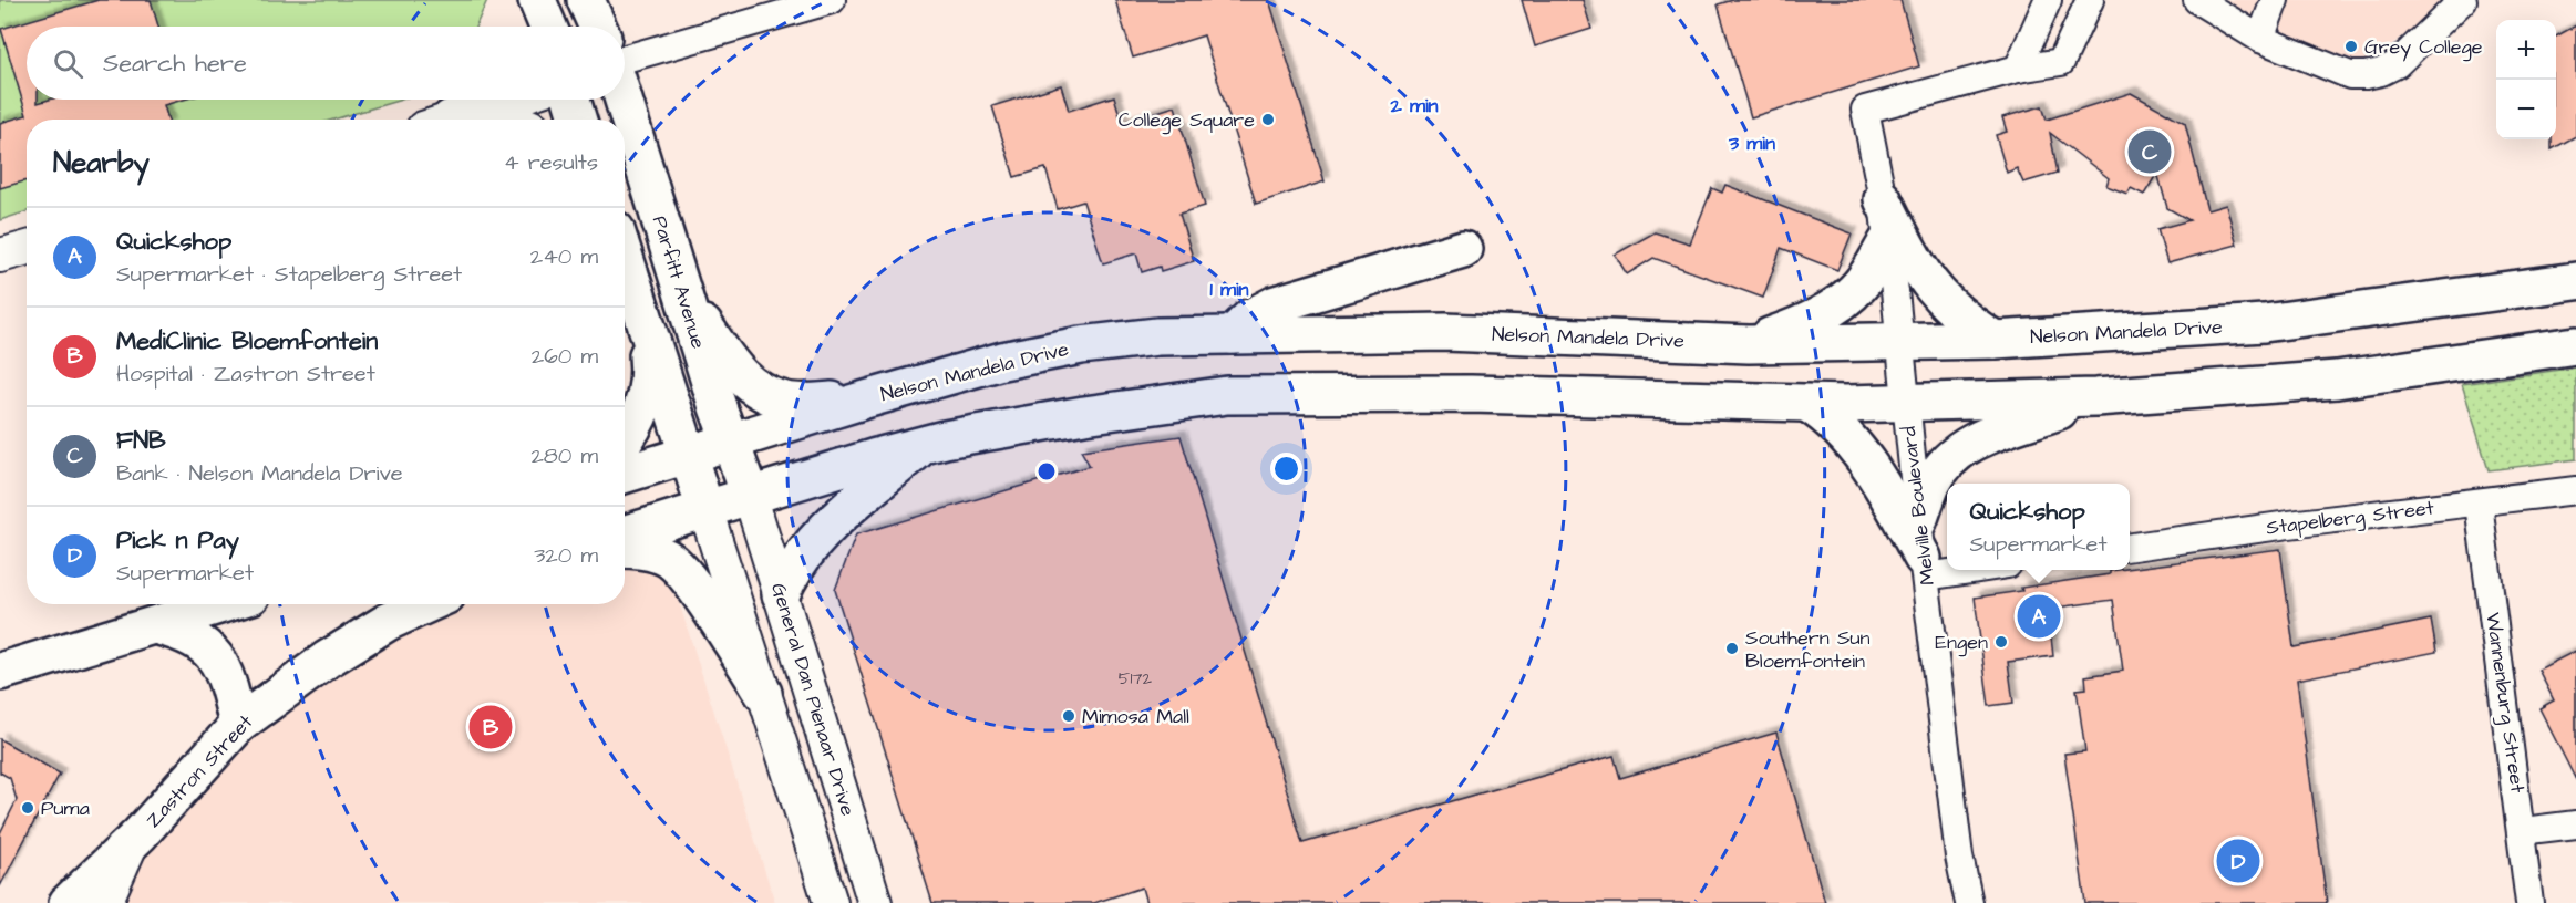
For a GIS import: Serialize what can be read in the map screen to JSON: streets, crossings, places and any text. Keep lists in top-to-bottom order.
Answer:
{
  "streets": {
    "highway": ["Parfitt Avenue", "Nelson Mandela Drive", "Zastron Street"],
    "street": [
      "Melville Boulevard",
      "Stapelberg Street",
      "General Dan Pienaar Drive",
      "Wannenburg Street"
    ]
  },
  "crossings": [
    ["Parfitt Avenue", "Nelson Mandela Drive"],
    ["Parfitt Avenue", "General Dan Pienaar Drive"],
    ["Nelson Mandela Drive", "Melville Boulevard"],
    ["Stapelberg Street", "Wannenburg Street"]
  ],
  "places": [
    "Grey College",
    "College Square",
    "Engen",
    "Southern Sun Bloemfontein",
    "Mimosa Mall",
    "Puma"
  ],
  "house_numbers": ["5172"],
  "page": {
    "map_buttons": ["+", "−"],
    "search": "Search here",
    "heading": ["Nearby", "4 results"],
    "pins": [
      "C",
      "A",
      "B",
      "D"
    ],
    "list": [
      {
        "mark": "A",
        "name": "Quickshop",
        "note": "Supermarket · Stapelberg Street",
        "value": "240 m"
      },
      {
        "mark": "B",
        "name": "MediClinic Bloemfontein",
        "note": "Hospital · Zastron Street",
        "value": "260 m"
      },
      {
        "mark": "C",
        "name": "FNB",
        "note": "Bank · Nelson Mandela Drive",
        "value": "280 m"
      },
      {
        "mark": "D",
        "name": "Pick n Pay",
        "note": "Supermarket",
        "value": "320 m"
      }
    ],
    "popup": ["Quickshop", "Supermarket"]
  },
  "rings": ["2 min", "3 min", "1 min"]
}
